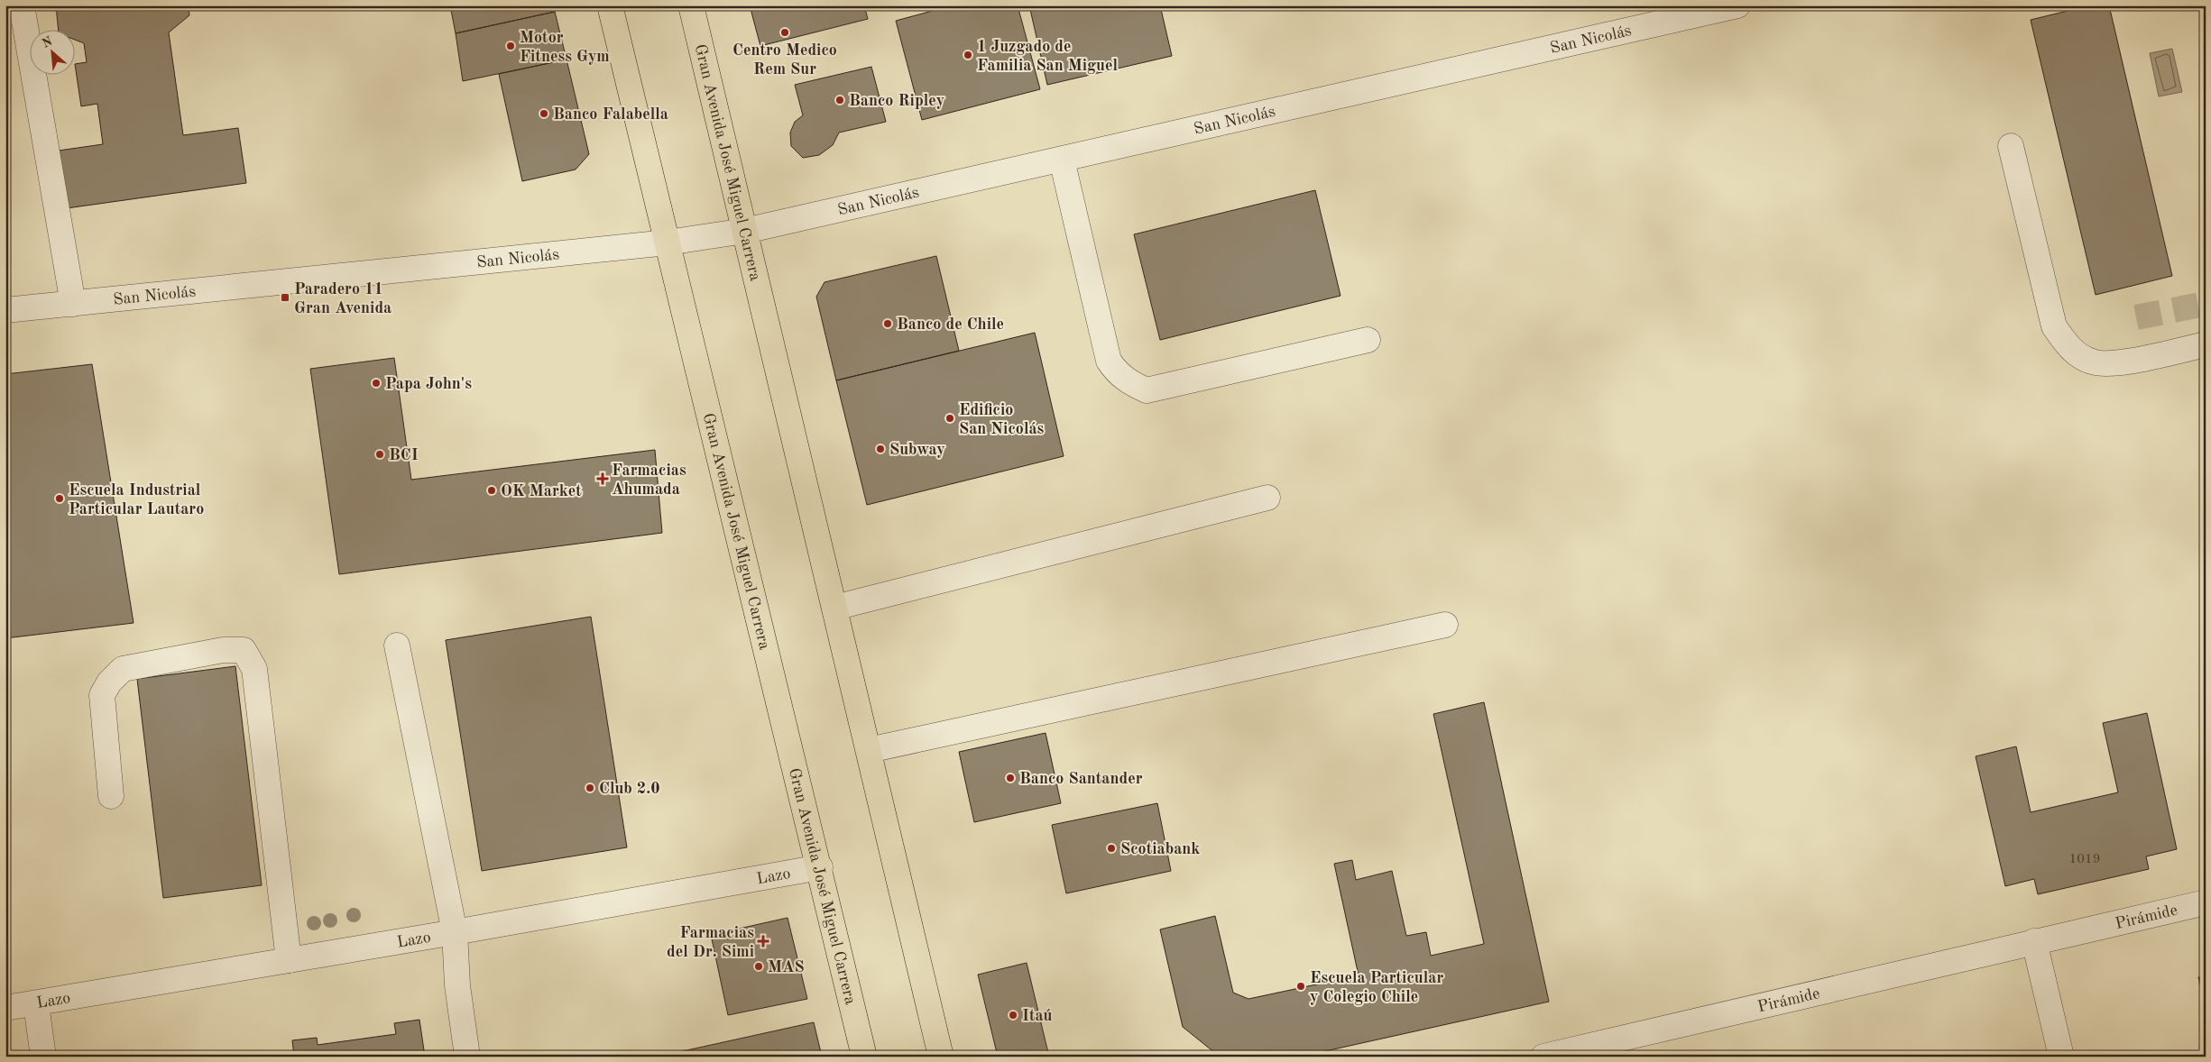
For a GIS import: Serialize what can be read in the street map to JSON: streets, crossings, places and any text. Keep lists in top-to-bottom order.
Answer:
{
  "streets": {
    "main road": ["Gran Avenida José Miguel Carrera"],
    "street": ["San Nicolás", "Lazo", "Pirámide"]
  },
  "crossings": [
    ["San Nicolás", "Gran Avenida José Miguel Carrera"],
    ["Gran Avenida José Miguel Carrera", "Lazo"]
  ],
  "places": {
    "other": [
      "Centro Medico Rem Sur",
      "Motor Fitness Gym",
      "1 Juzgado de Familia San Miguel",
      "Banco Ripley",
      "Banco Falabella",
      "Banco de Chile",
      "Papa John's",
      "Edificio San Nicolás",
      "Subway",
      "BCI",
      "OK Market",
      "Escuela Industrial Particular Lautaro",
      "Banco Santander",
      "Club 2.0",
      "Scotiabank",
      "MAS",
      "Escuela Particular y Colegio Chile",
      "Itaú"
    ],
    "transit": ["Paradero 11 Gran Avenida"],
    "health": ["Farmacias Ahumada", "Farmacias del Dr. Simi"]
  },
  "house_numbers": ["1019"],
  "north": "top left"
}
